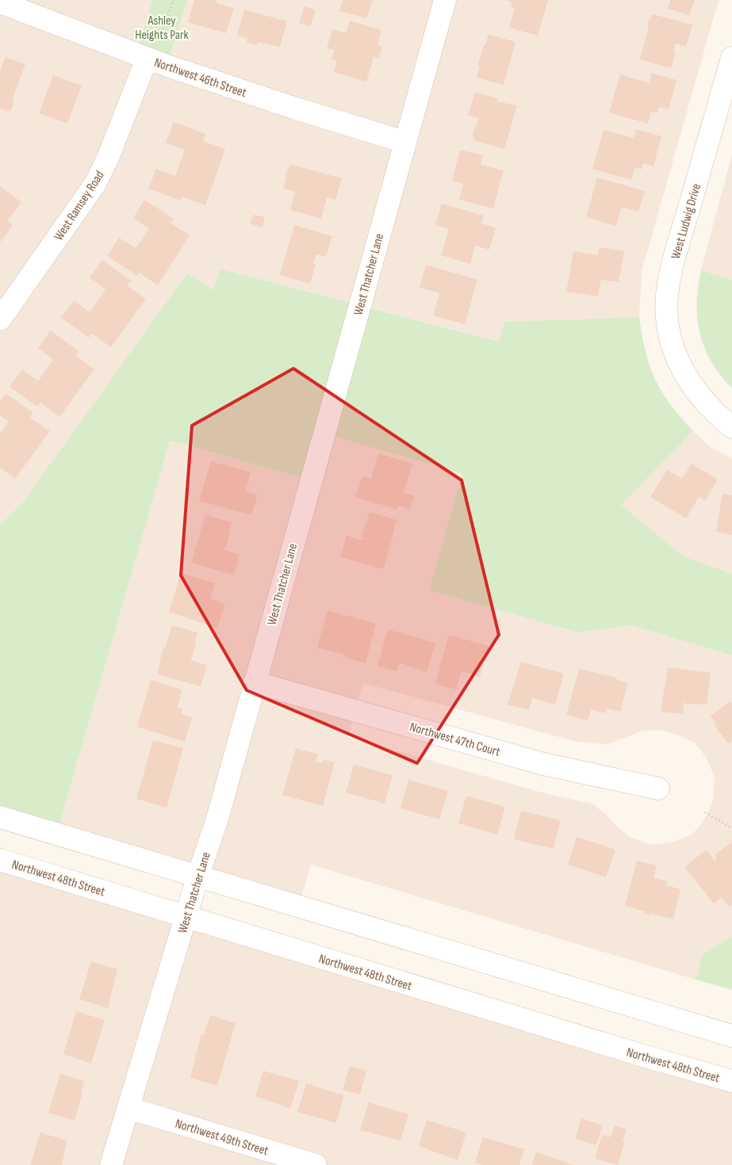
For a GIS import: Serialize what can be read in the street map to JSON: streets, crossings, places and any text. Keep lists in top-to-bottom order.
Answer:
{
  "streets": {
    "street": [
      "Northwest 46th Street",
      "West Ramsey Road",
      "West Ludwig Drive",
      "West Thatcher Lane",
      "Northwest 47th Court",
      "Northwest 48th Street",
      "Northwest 49th Street"
    ]
  },
  "crossings": [
    ["Northwest 46th Street", "West Ramsey Road"],
    ["Northwest 46th Street", "West Thatcher Lane"],
    ["West Thatcher Lane", "Northwest 47th Court"],
    ["West Thatcher Lane", "Northwest 48th Street"],
    ["West Thatcher Lane", "Northwest 49th Street"]
  ],
  "parks": ["Ashley Heights Park"]
}
